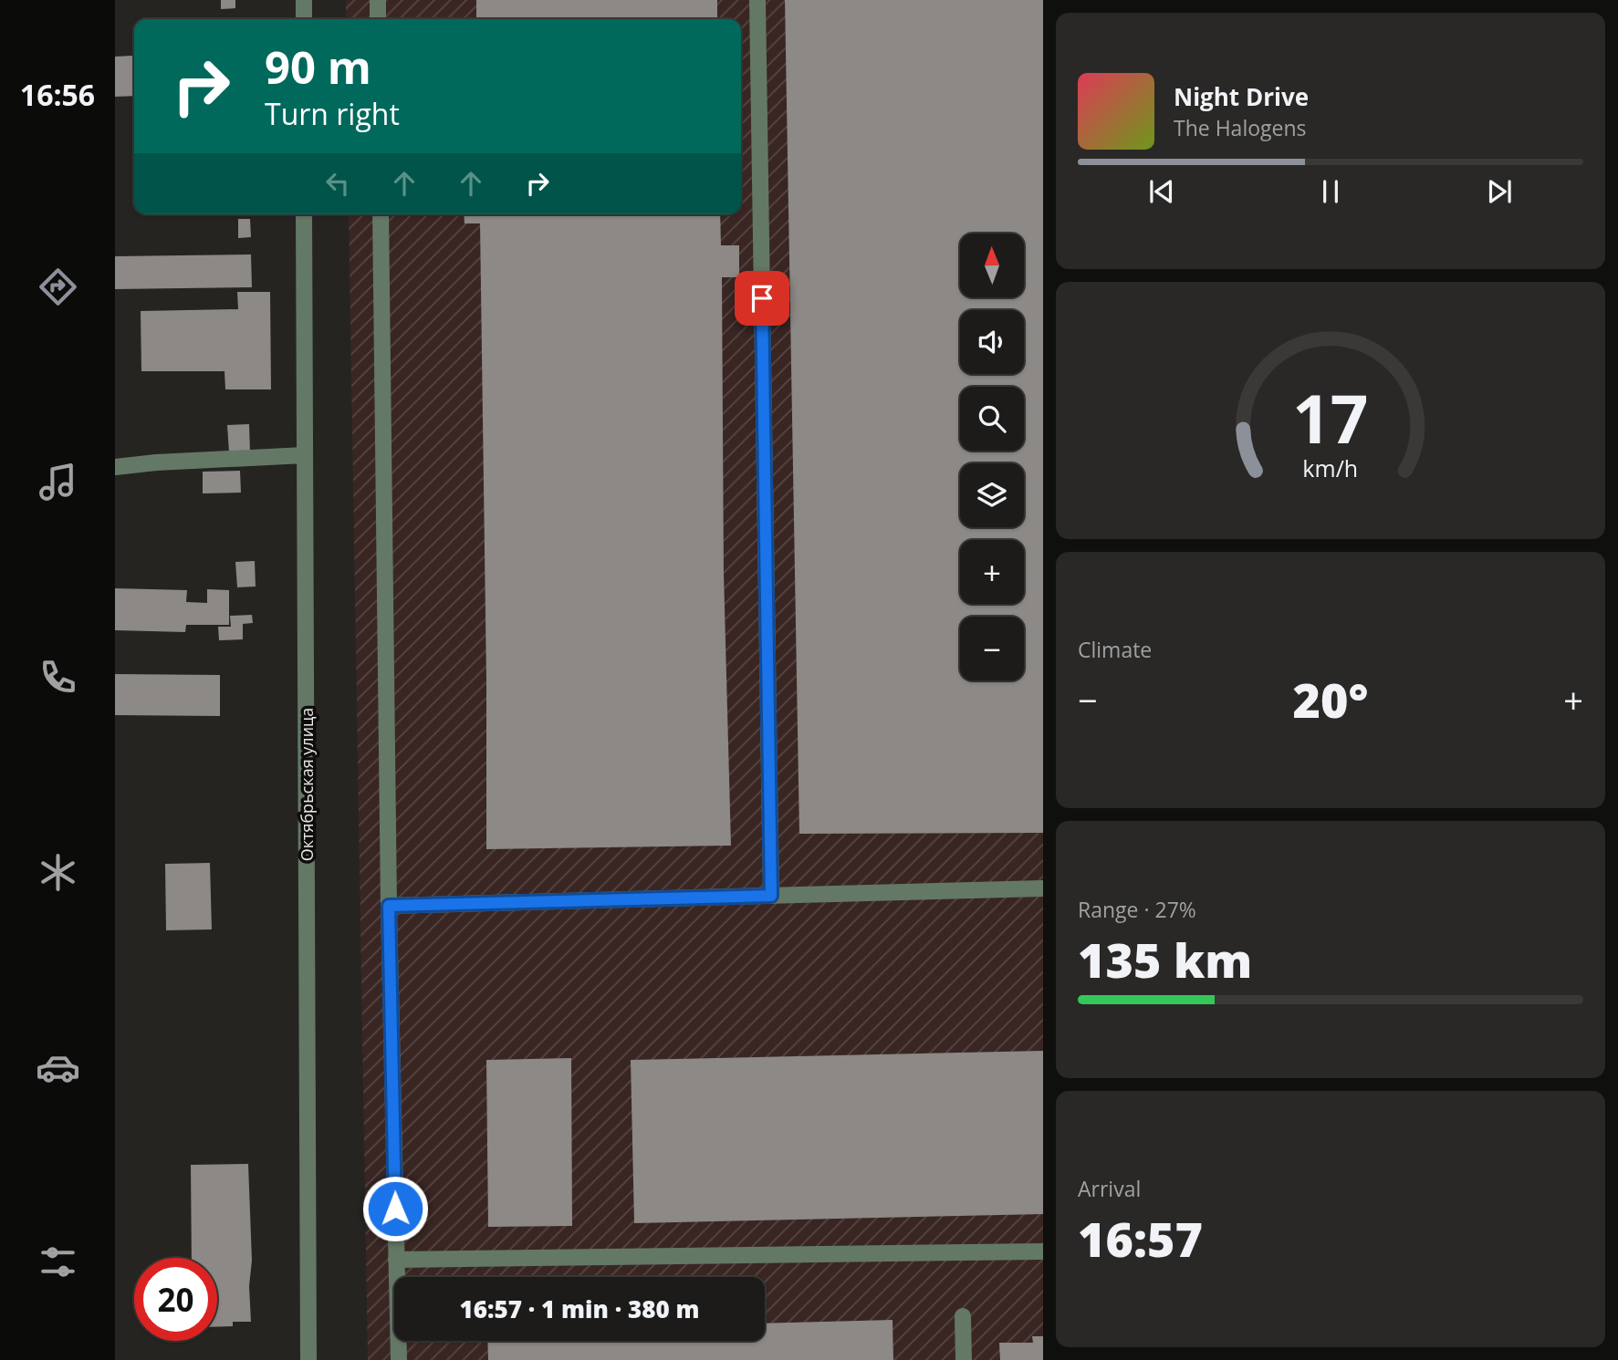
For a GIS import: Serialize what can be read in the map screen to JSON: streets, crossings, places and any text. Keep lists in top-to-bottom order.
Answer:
{
  "streets": {
    "street": ["Октябрьская улица"]
  },
  "north": "top",
  "page": {
    "tabs": "16:56",
    "turn": ["90 m", "Turn right"],
    "song": ["Night Drive", "The Halogens"],
    "map_buttons": ["+", "−"],
    "tile": [
      "Climate",
      ["Range · 27%", "135 km"],
      ["Arrival", "16:57"]
    ],
    "heat": ["−", "20°", "+"],
    "limit": "20",
    "trip": "16:57 · 1 min · 380 m",
    "gauge": ["17", "km/h"]
  }
}
